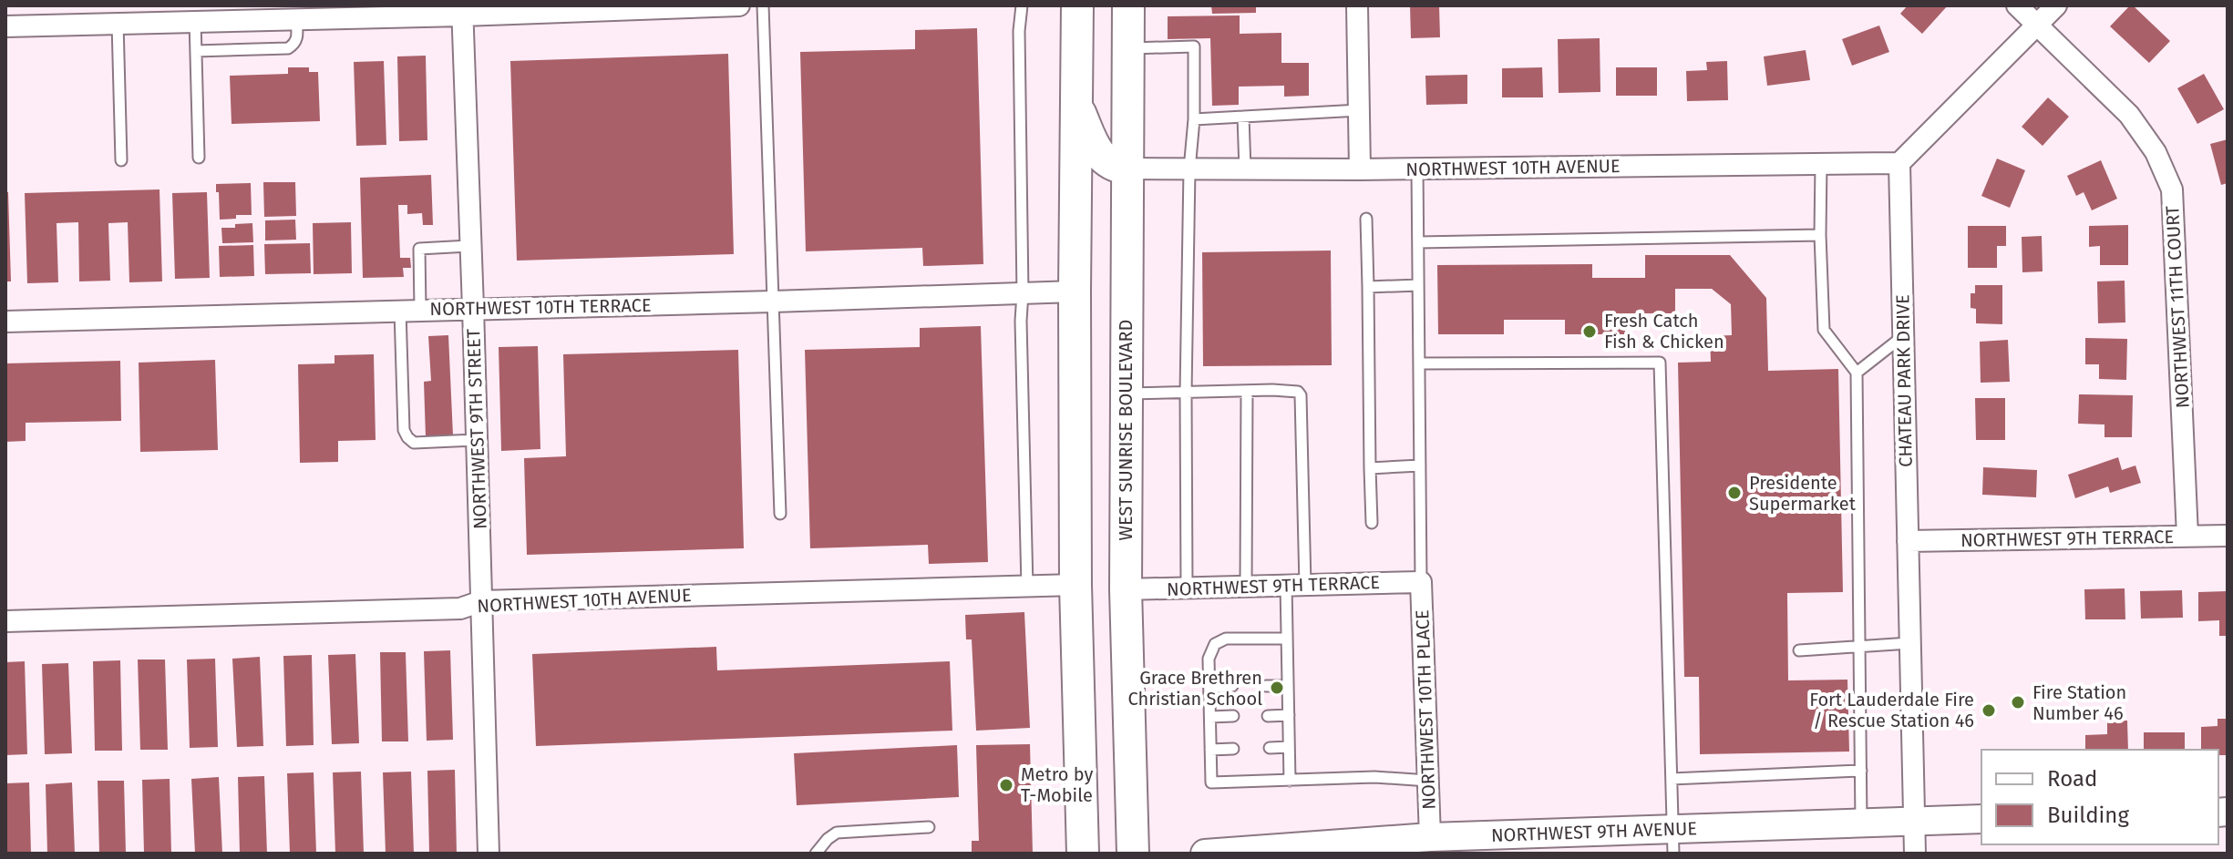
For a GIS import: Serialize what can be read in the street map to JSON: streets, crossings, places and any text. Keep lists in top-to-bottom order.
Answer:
{
  "streets": {
    "main road": ["WEST SUNRISE BOULEVARD", "NORTHWEST 9TH AVENUE"],
    "street": [
      "NORTHWEST 10TH AVENUE",
      "NORTHWEST 10TH TERRACE",
      "NORTHWEST 11TH COURT",
      "CHATEAU PARK DRIVE",
      "NORTHWEST 9TH STREET",
      "NORTHWEST 9TH TERRACE",
      "NORTHWEST 10TH PLACE"
    ]
  },
  "crossings": [
    ["NORTHWEST 10TH AVENUE", "CHATEAU PARK DRIVE"],
    ["NORTHWEST 10TH AVENUE", "NORTHWEST 9TH STREET"],
    ["NORTHWEST 10TH AVENUE", "WEST SUNRISE BOULEVARD"],
    ["NORTHWEST 10TH TERRACE", "NORTHWEST 9TH STREET"],
    ["NORTHWEST 11TH COURT", "NORTHWEST 9TH TERRACE"],
    ["CHATEAU PARK DRIVE", "NORTHWEST 9TH TERRACE"],
    ["CHATEAU PARK DRIVE", "NORTHWEST 9TH AVENUE"],
    ["WEST SUNRISE BOULEVARD", "NORTHWEST 9TH TERRACE"],
    ["NORTHWEST 9TH TERRACE", "NORTHWEST 10TH PLACE"],
    ["NORTHWEST 10TH PLACE", "NORTHWEST 9TH AVENUE"]
  ],
  "places": [
    "Fresh Catch Fish & Chicken",
    "Presidente Supermarket",
    "Grace Brethren Christian School",
    "Fire Station Number 46",
    "Fort Lauderdale Fire / Rescue Station 46",
    "Metro by T-Mobile"
  ],
  "legend": ["Road", "Building"]
}
